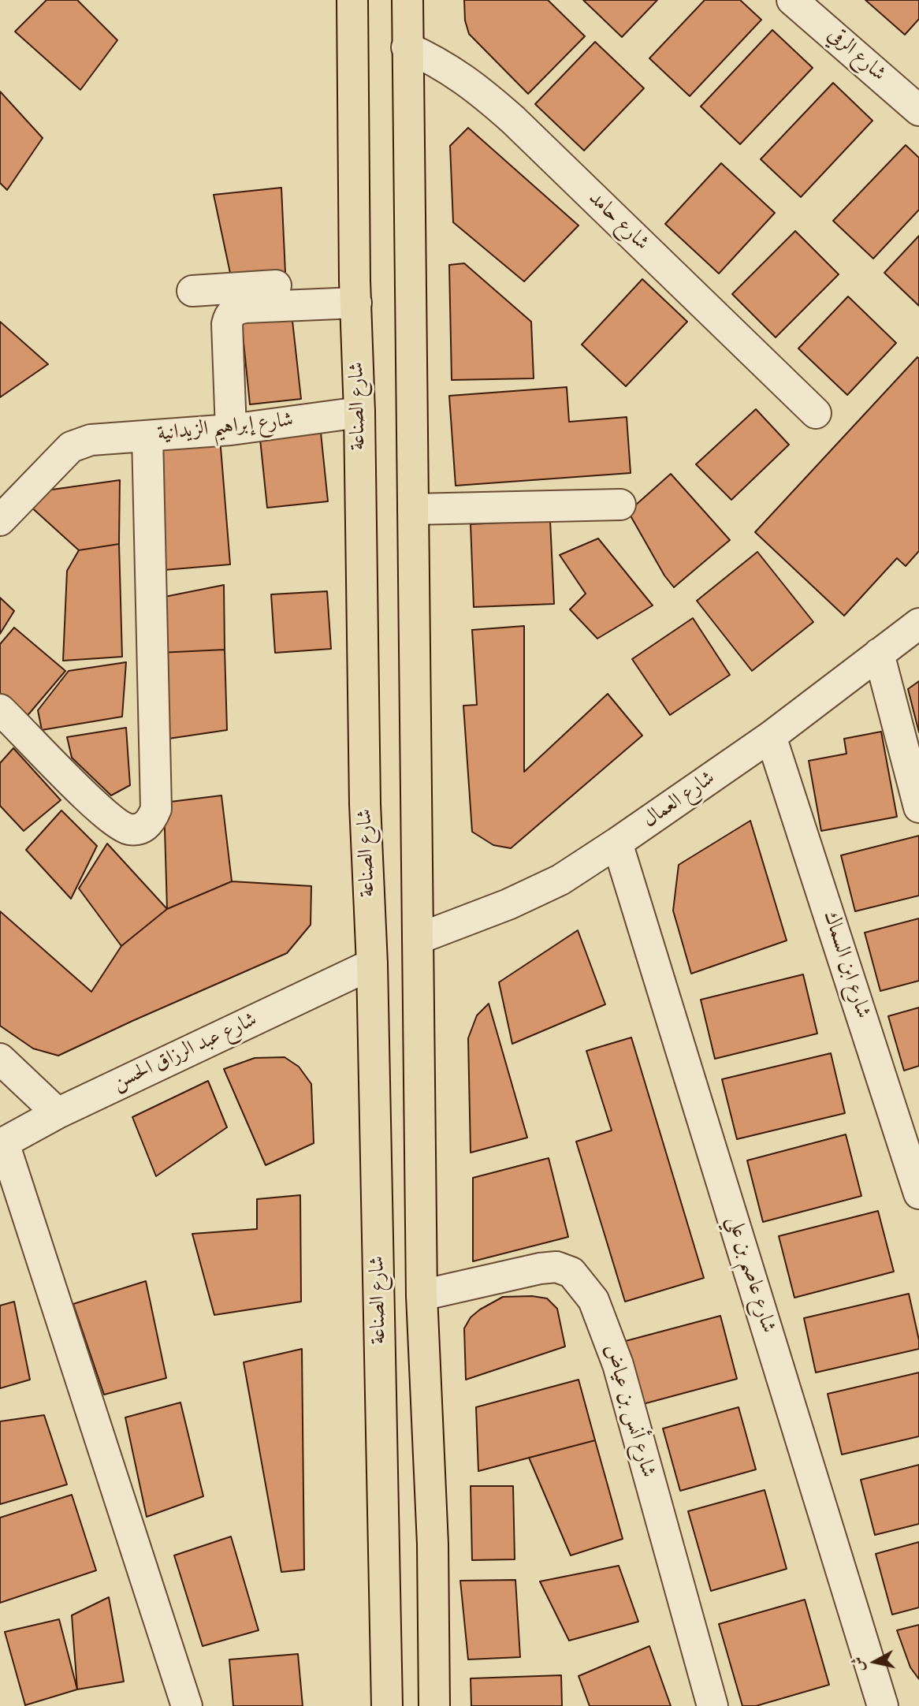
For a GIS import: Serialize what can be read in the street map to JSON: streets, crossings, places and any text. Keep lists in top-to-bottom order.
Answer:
{
  "streets": {
    "main road": ["شارع الصناعة"],
    "street": [
      "شارع الرقي",
      "شارع حامد",
      "شارع إبراهيم الزيدانية",
      "شارع العمال",
      "شارع ابن السماك",
      "شارع عبد الرزاق الحسن",
      "شارع عاصم بن علي",
      "شارع أنس بن عياض"
    ]
  },
  "crossings": [
    ["شارع حامد", "شارع الصناعة"],
    ["شارع الصناعة", "شارع إبراهيم الزيدانية"],
    ["شارع الصناعة", "شارع العمال"],
    ["شارع الصناعة", "شارع عبد الرزاق الحسن"],
    ["شارع الصناعة", "شارع أنس بن عياض"],
    ["شارع العمال", "شارع ابن السماك"],
    ["شارع العمال", "شارع عاصم بن علي"]
  ],
  "north": "left"
}
